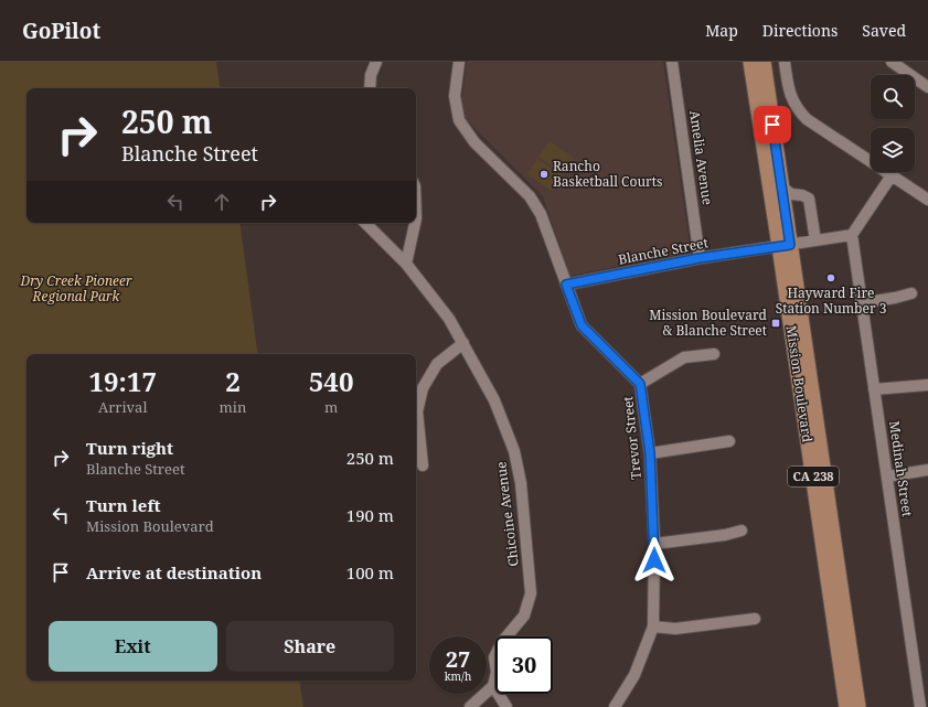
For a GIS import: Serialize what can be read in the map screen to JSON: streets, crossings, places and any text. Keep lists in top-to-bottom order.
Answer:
{
  "streets": {
    "main road": ["Mission Boulevard", "CA 238"],
    "street": [
      "Amelia Avenue",
      "Blanche Street",
      "Trevor Street",
      "Medinah Street",
      "Chicoine Avenue"
    ]
  },
  "crossings": [
    ["Amelia Avenue", "Blanche Street"],
    ["Blanche Street", "Mission Boulevard"],
    ["Blanche Street", "Trevor Street"],
    ["Blanche Street", "Medinah Street"]
  ],
  "parks": ["Dry Creek Pioneer Regional Park"],
  "places": {
    "other": ["Rancho Basketball Courts", "Hayward Fire Station Number 3"],
    "transit": ["Mission Boulevard & Blanche Street"]
  },
  "page": {
    "header": "GoPilot",
    "nav": ["Map", "Directions", "Saved"],
    "turn": ["250 m", "Blanche Street"],
    "eta": [
      "19:17",
      "Arrival",
      "2",
      "min",
      "540",
      "m"
    ],
    "list": [
      {
        "name": "Turn right",
        "note": "Blanche Street",
        "value": "250 m"
      },
      {
        "name": "Turn left",
        "note": "Mission Boulevard",
        "value": "190 m"
      },
      {
        "name": "Arrive at destination",
        "value": "100 m"
      }
    ],
    "buttons": ["Exit", "Share"],
    "speed": "27 km/h",
    "limit": "30"
  }
}
